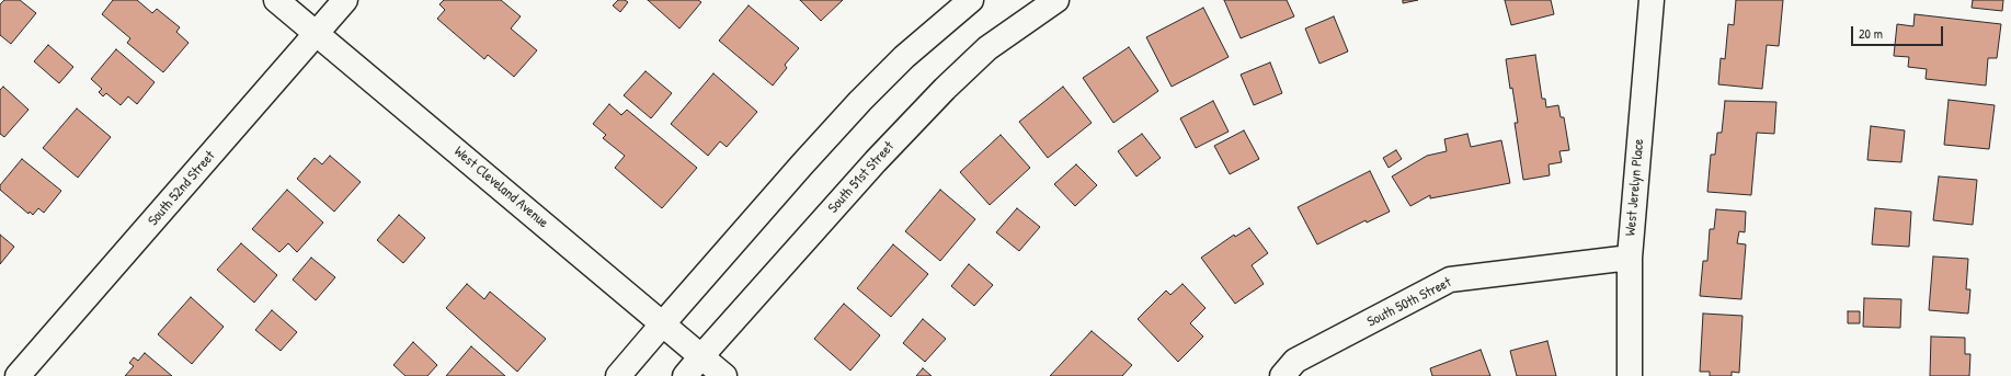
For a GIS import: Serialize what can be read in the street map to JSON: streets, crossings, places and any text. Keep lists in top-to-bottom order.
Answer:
{
  "streets": {
    "street": [
      "South 51st Street",
      "West Cleveland Avenue",
      "West Jerelyn Place",
      "South 52nd Street",
      "South 50th Street"
    ]
  },
  "crossings": [
    ["South 51st Street", "West Cleveland Avenue"],
    ["West Cleveland Avenue", "South 52nd Street"],
    ["West Jerelyn Place", "South 50th Street"]
  ],
  "scale_bar": "20 m"
}
